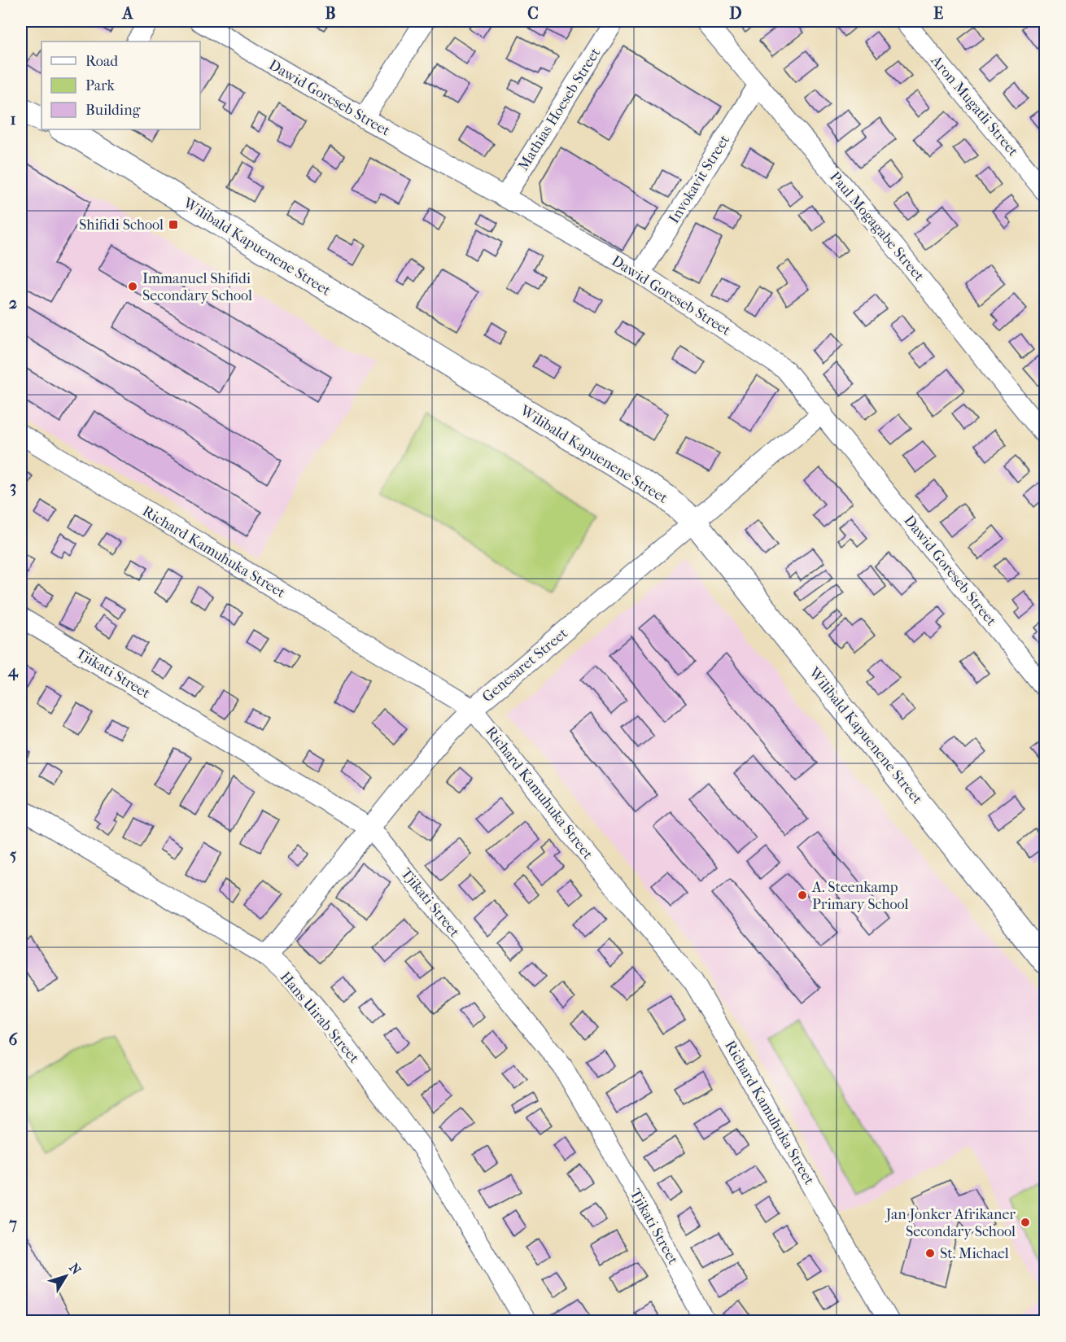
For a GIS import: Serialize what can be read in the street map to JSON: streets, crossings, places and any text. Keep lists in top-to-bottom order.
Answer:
{
  "streets": {
    "street": [
      "Dawid Goreseb Street",
      "Aron Mugatli Street",
      "Mathias Hoeseb Street",
      "Invokavit Street",
      "Paul Mogagabe Street",
      "Wilibald Kapuenene Street",
      "Richard Kamuhuka Street",
      "Genesaret Street",
      "Tjikati Street",
      "Hans Uirab Street"
    ]
  },
  "crossings": [
    ["Dawid Goreseb Street", "Mathias Hoeseb Street"],
    ["Dawid Goreseb Street", "Invokavit Street"],
    ["Dawid Goreseb Street", "Genesaret Street"],
    ["Invokavit Street", "Paul Mogagabe Street"],
    ["Wilibald Kapuenene Street", "Genesaret Street"],
    ["Richard Kamuhuka Street", "Genesaret Street"],
    ["Genesaret Street", "Tjikati Street"],
    ["Genesaret Street", "Hans Uirab Street"]
  ],
  "places": {
    "transit": ["Shifidi School"],
    "other": [
      "Immanuel Shifidi Secondary School",
      "A. Steenkamp Primary School",
      "Jan Jonker Afrikaner Secondary School",
      "St. Michael"
    ]
  },
  "legend": ["Road", "Park", "Building"],
  "north": "top right",
  "grid": {
    "columns": [
      "A",
      "B",
      "C",
      "D",
      "E"
    ],
    "rows": [
      "1",
      "2",
      "3",
      "4",
      "5",
      "6",
      "7"
    ]
  }
}
